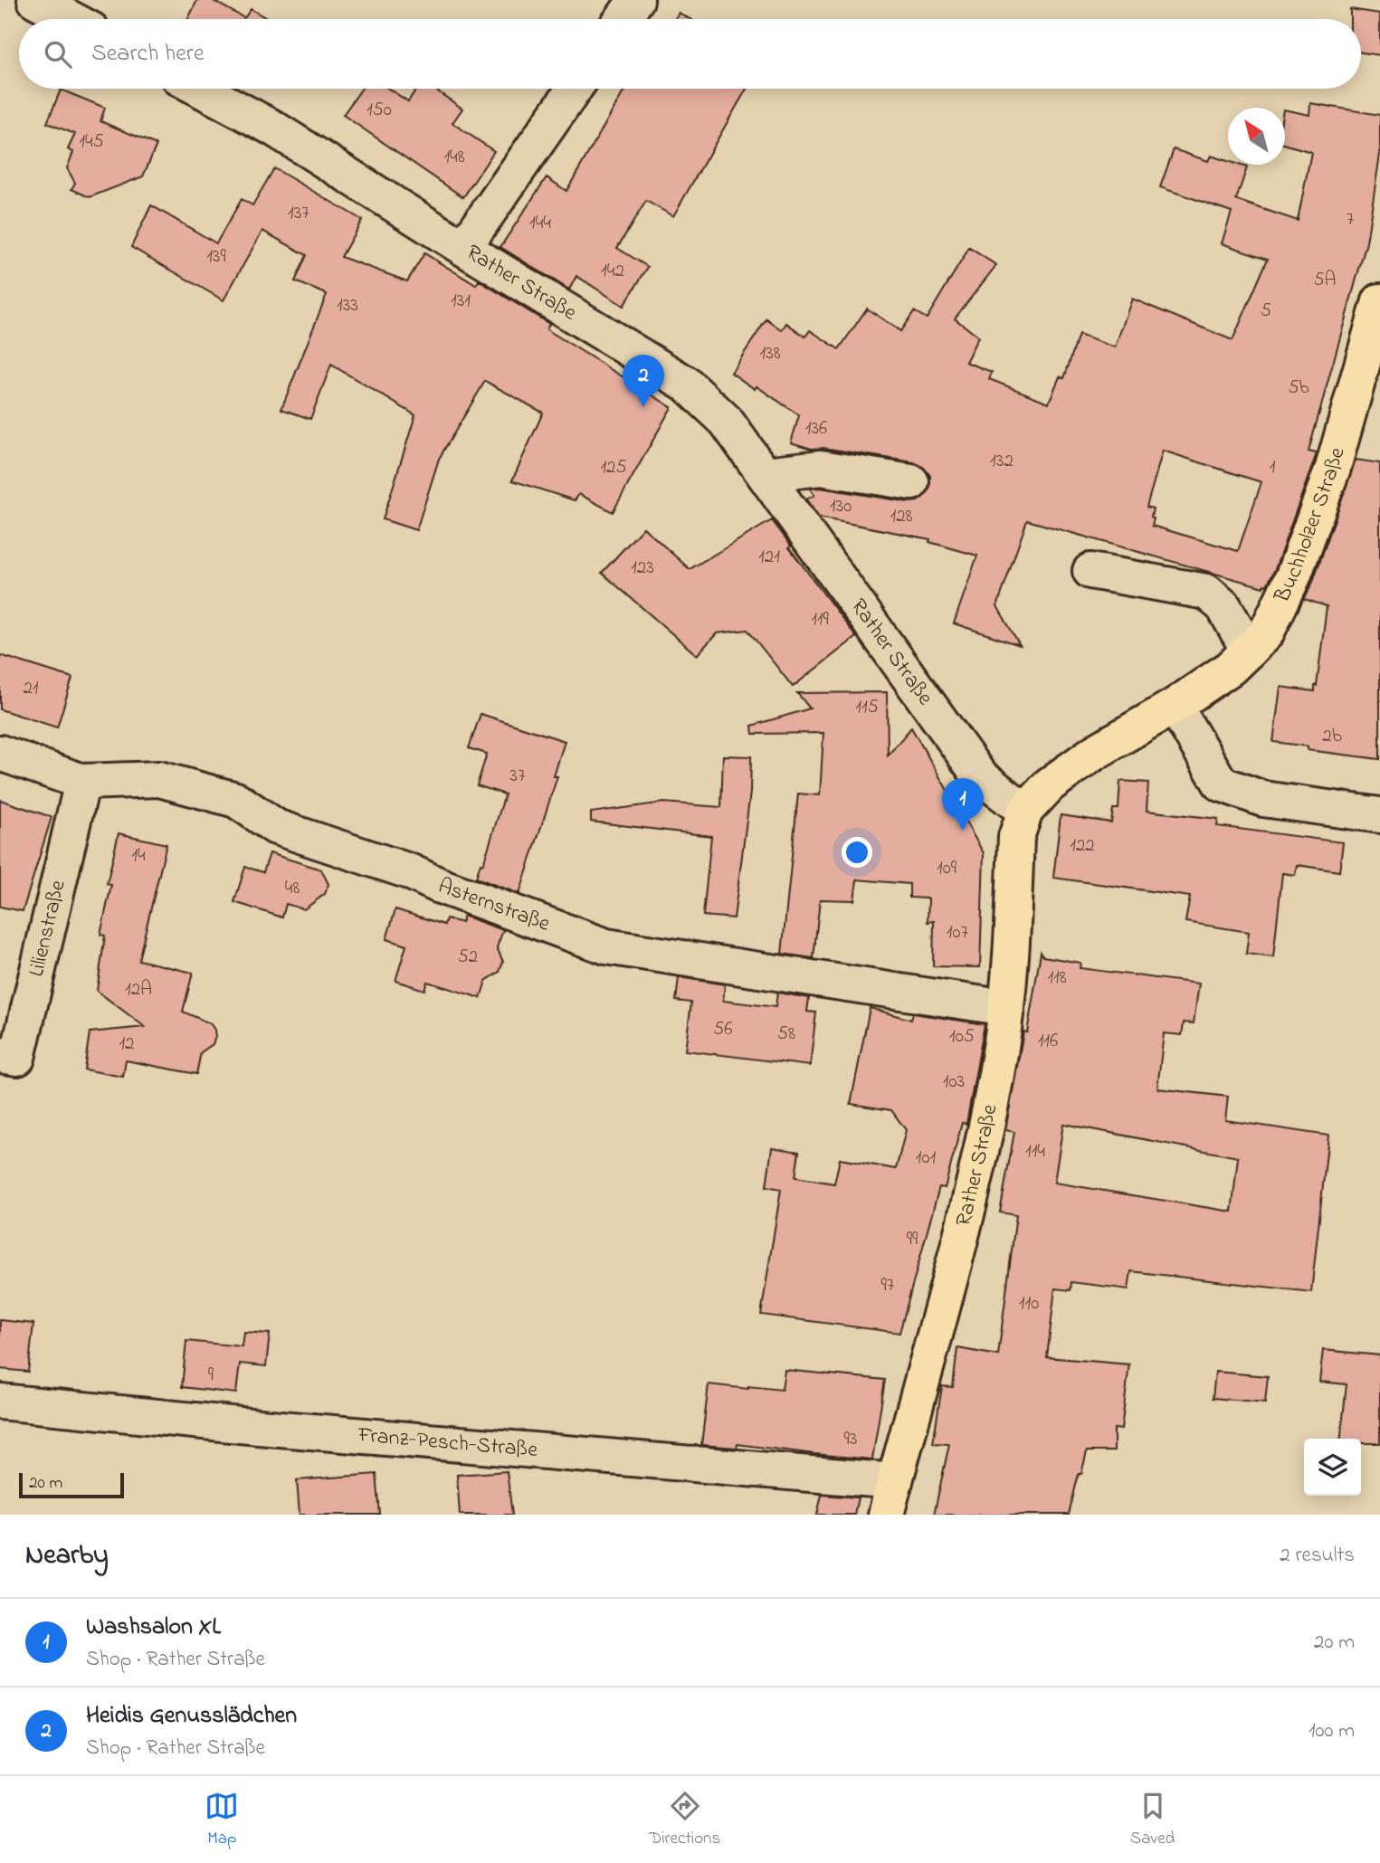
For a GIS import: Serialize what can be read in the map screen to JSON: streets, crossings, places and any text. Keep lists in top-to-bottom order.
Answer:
{
  "streets": {
    "main road": ["Rather Straße", "Buchholzer Straße"],
    "street": ["Asternstraße", "Lilienstraße", "Franz-Pesch-Straße"]
  },
  "crossings": [
    ["Rather Straße", "Buchholzer Straße"],
    ["Rather Straße", "Asternstraße"],
    ["Rather Straße", "Franz-Pesch-Straße"],
    ["Asternstraße", "Lilienstraße"]
  ],
  "house_numbers": [
    "150",
    "145",
    "148",
    "137",
    "7",
    "144",
    "139",
    "142",
    "5A",
    "131",
    "133",
    "5",
    "138",
    "5b",
    "136",
    "132",
    "125",
    "1",
    "130",
    "128",
    "121",
    "123",
    "119",
    "21",
    "115",
    "2b",
    "37",
    "122",
    "14",
    "109",
    "48",
    "107",
    "52",
    "118",
    "12A",
    "56",
    "58",
    "105",
    "116",
    "12",
    "103",
    "114",
    "101",
    "99",
    "97",
    "110",
    "9",
    "93"
  ],
  "scale_bar": "20 m",
  "north": "top left",
  "page": {
    "search": "Search here",
    "pins": ["2", "1"],
    "scale": "20 m",
    "heading": ["Nearby", "2 results"],
    "list": [
      {
        "mark": "1",
        "name": "Washsalon XL",
        "note": "Shop · Rather Straße",
        "value": "20 m"
      },
      {
        "mark": "2",
        "name": "Heidis Genusslädchen",
        "note": "Shop · Rather Straße",
        "value": "100 m"
      }
    ],
    "nav": ["Map", "Directions", "Saved"]
  }
}
